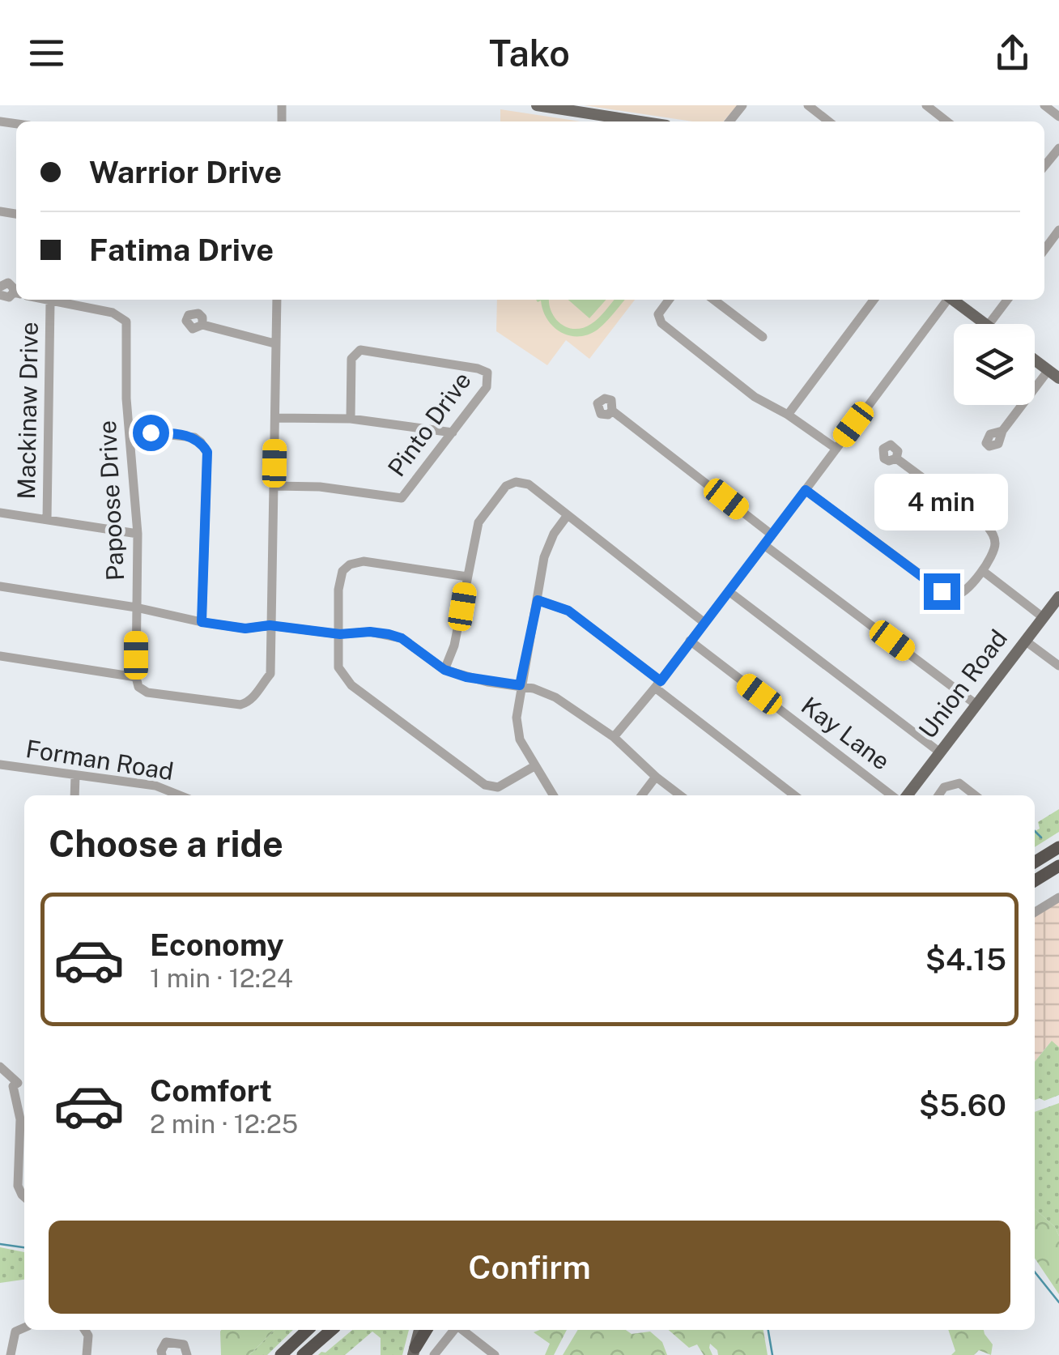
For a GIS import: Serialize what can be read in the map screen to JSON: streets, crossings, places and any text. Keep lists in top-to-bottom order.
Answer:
{
  "streets": {
    "main road": ["Union Road"],
    "street": [
      "Mackinaw Drive",
      "Pinto Drive",
      "Papoose Drive",
      "Kay Lane",
      "Forman Road"
    ]
  },
  "crossings": [
    ["Mackinaw Drive", "Papoose Drive"]
  ],
  "page": {
    "header": "Tako",
    "banner": ["Warrior Drive", "Fatima Drive"],
    "bubble": "4 min",
    "heading": "Choose a ride",
    "list": [
      {
        "name": "Economy",
        "note": "1 min · 12:24",
        "value": "$4.15"
      },
      {
        "name": "Comfort",
        "note": "2 min · 12:25",
        "value": "$5.60"
      }
    ],
    "buttons": "Confirm"
  }
}
